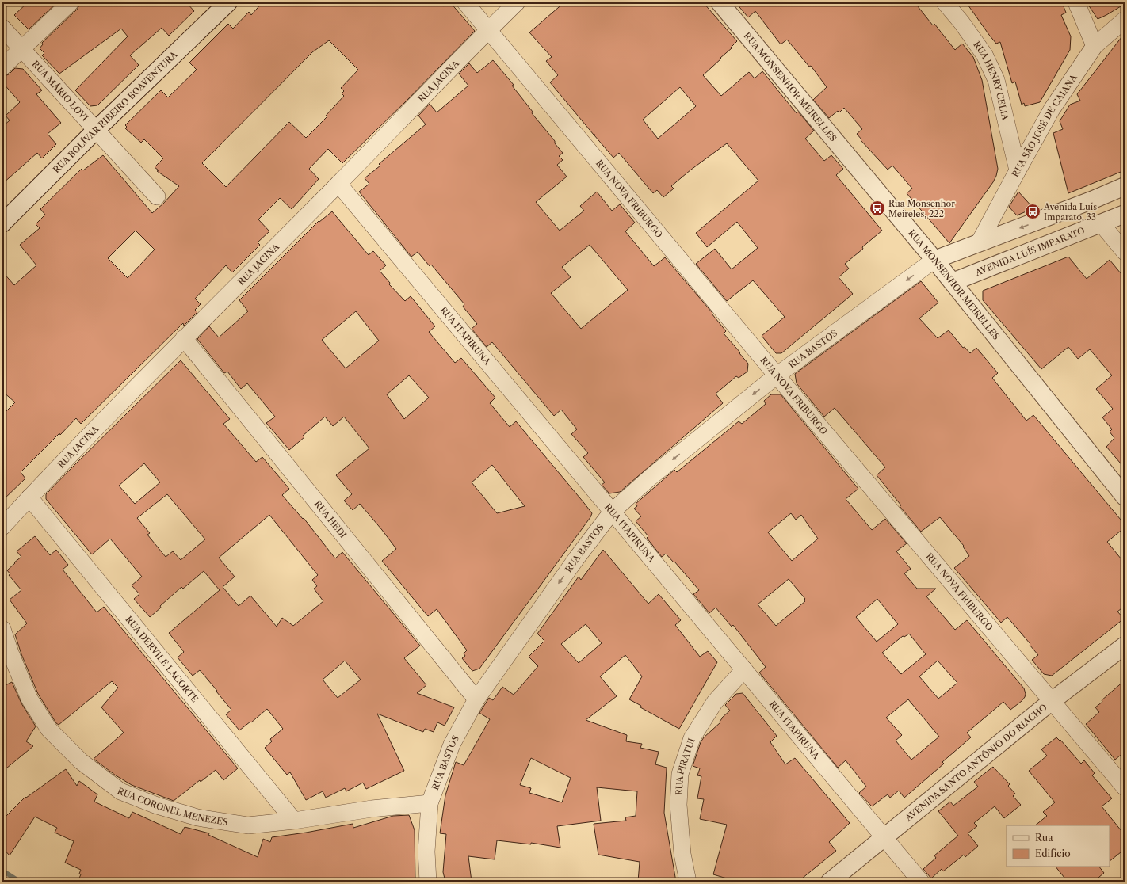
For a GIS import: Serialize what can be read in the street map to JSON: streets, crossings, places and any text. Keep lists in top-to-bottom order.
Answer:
{
  "streets": {
    "street": [
      "RUA JACINA",
      "RUA HENRY CELIA",
      "RUA MONSENHOR MEIRELLES",
      "RUA MÁRIO LOVI",
      "RUA BOLÍVAR RIBEIRO BOAVENTURA",
      "RUA SÃO JOSÉ DE CAIANA",
      "RUA NOVA FRIBURGO",
      "AVENIDA LUÍS IMPARATO",
      "RUA ITAPIRUNA",
      "RUA BASTOS",
      "RUA HEDI",
      "RUA DERVILE LACORTE",
      "AVENIDA SANTO ANTÔNIO DO RIACHO",
      "RUA PIRATUI",
      "RUA CORONEL MENEZES"
    ]
  },
  "crossings": [
    ["RUA JACINA", "RUA NOVA FRIBURGO"],
    ["RUA JACINA", "RUA ITAPIRUNA"],
    ["RUA JACINA", "RUA HEDI"],
    ["RUA JACINA", "RUA DERVILE LACORTE"],
    ["RUA HENRY CELIA", "RUA SÃO JOSÉ DE CAIANA"],
    ["RUA MONSENHOR MEIRELLES", "AVENIDA LUÍS IMPARATO"],
    ["RUA MONSENHOR MEIRELLES", "RUA BASTOS"],
    ["RUA MÁRIO LOVI", "RUA BOLÍVAR RIBEIRO BOAVENTURA"],
    ["RUA NOVA FRIBURGO", "RUA BASTOS"],
    ["RUA NOVA FRIBURGO", "AVENIDA SANTO ANTÔNIO DO RIACHO"],
    ["RUA ITAPIRUNA", "RUA BASTOS"],
    ["RUA ITAPIRUNA", "AVENIDA SANTO ANTÔNIO DO RIACHO"],
    ["RUA ITAPIRUNA", "RUA PIRATUI"],
    ["RUA BASTOS", "RUA HEDI"],
    ["RUA BASTOS", "RUA CORONEL MENEZES"],
    ["RUA DERVILE LACORTE", "RUA CORONEL MENEZES"]
  ],
  "one_way": ["RUA BASTOS"],
  "places": {
    "bus stop": ["Rua Monsenhor Meireles, 222", "Avenida Luís Imparato, 33"]
  },
  "legend": ["Rua", "Edifício"]
}
